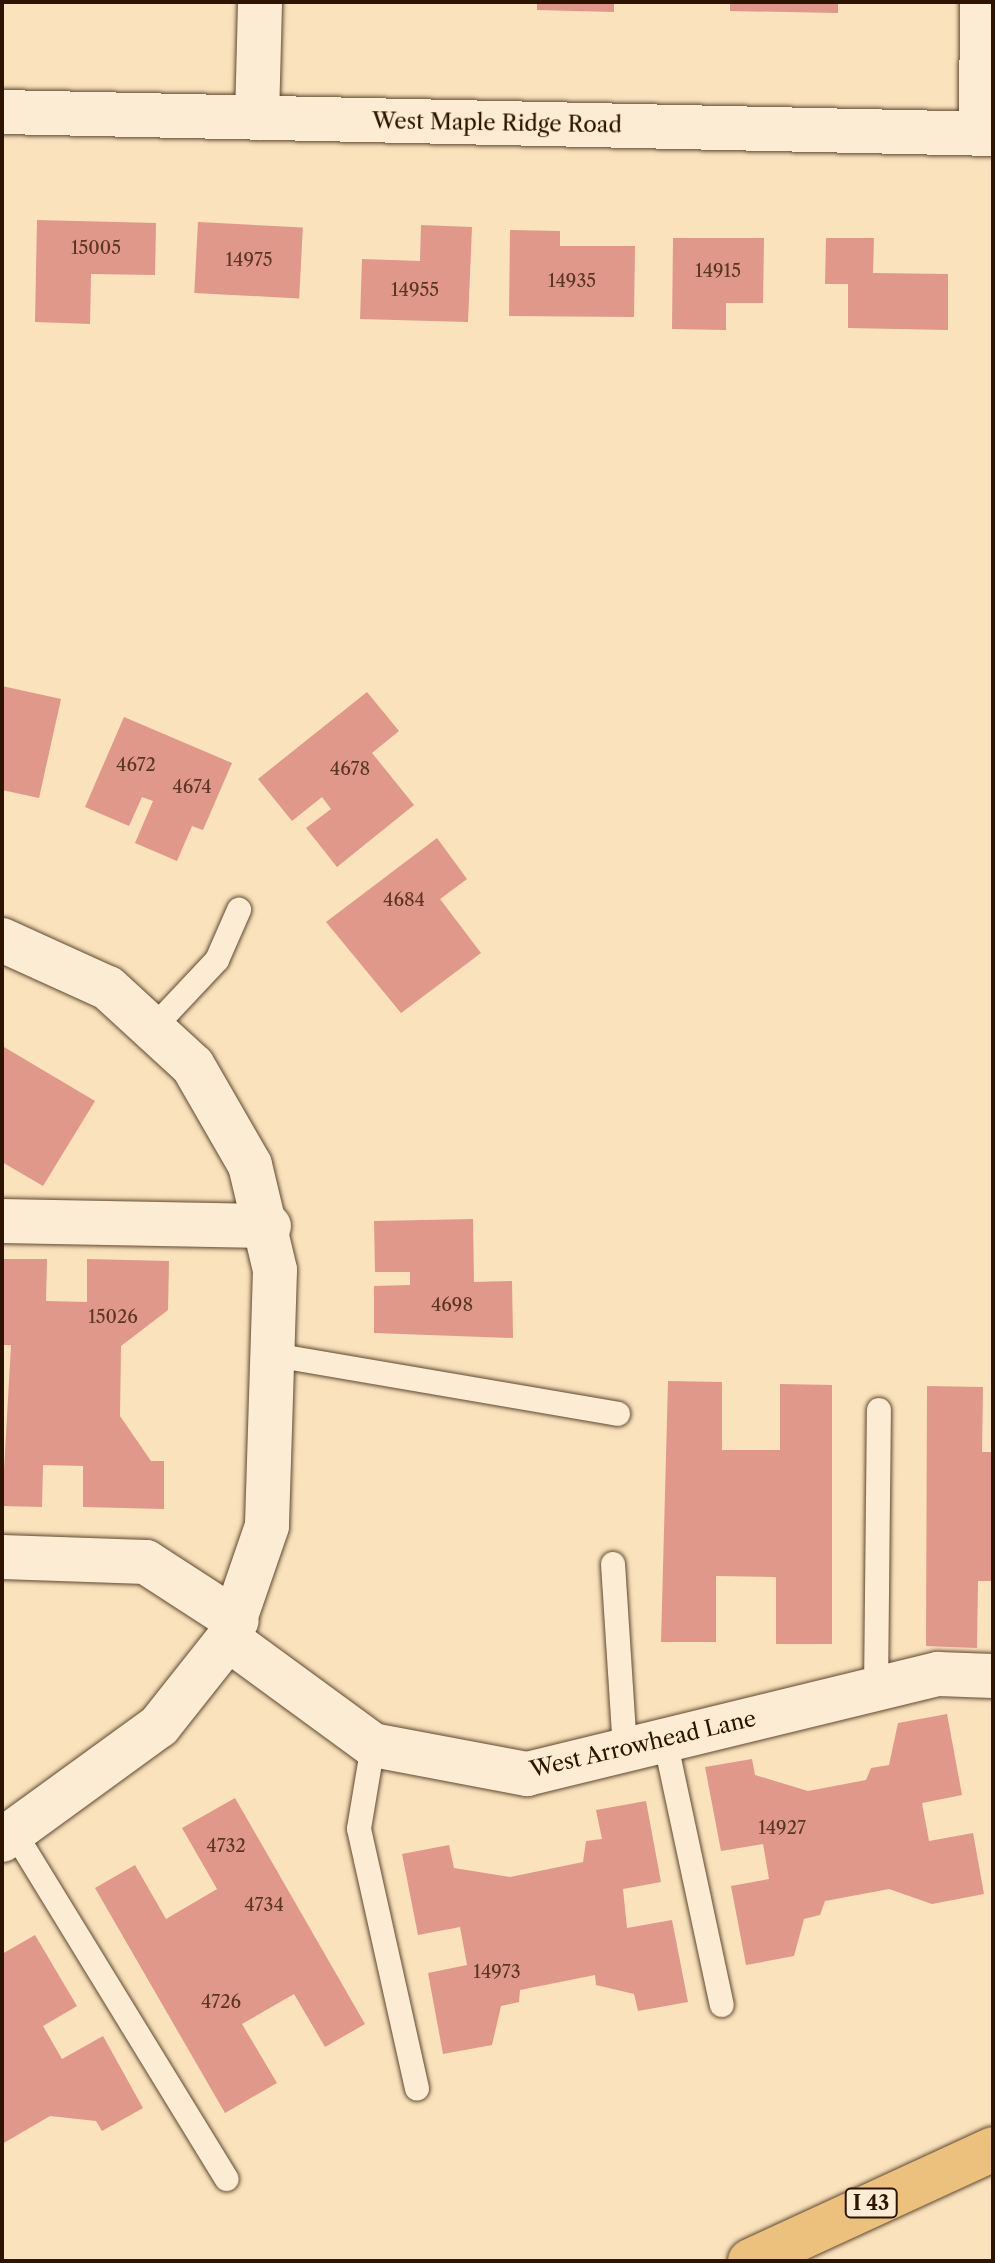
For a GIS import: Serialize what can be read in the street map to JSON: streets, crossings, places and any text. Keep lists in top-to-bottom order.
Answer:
{
  "streets": {
    "highway": ["I 43"],
    "street": ["West Maple Ridge Road", "West Arrowhead Lane"]
  },
  "house_numbers": [
    "15005",
    "14975",
    "14915",
    "14935",
    "14955",
    "4672",
    "4678",
    "4674",
    "4684",
    "4698",
    "15026",
    "14927",
    "4732",
    "4734",
    "14973",
    "4726"
  ]
}
